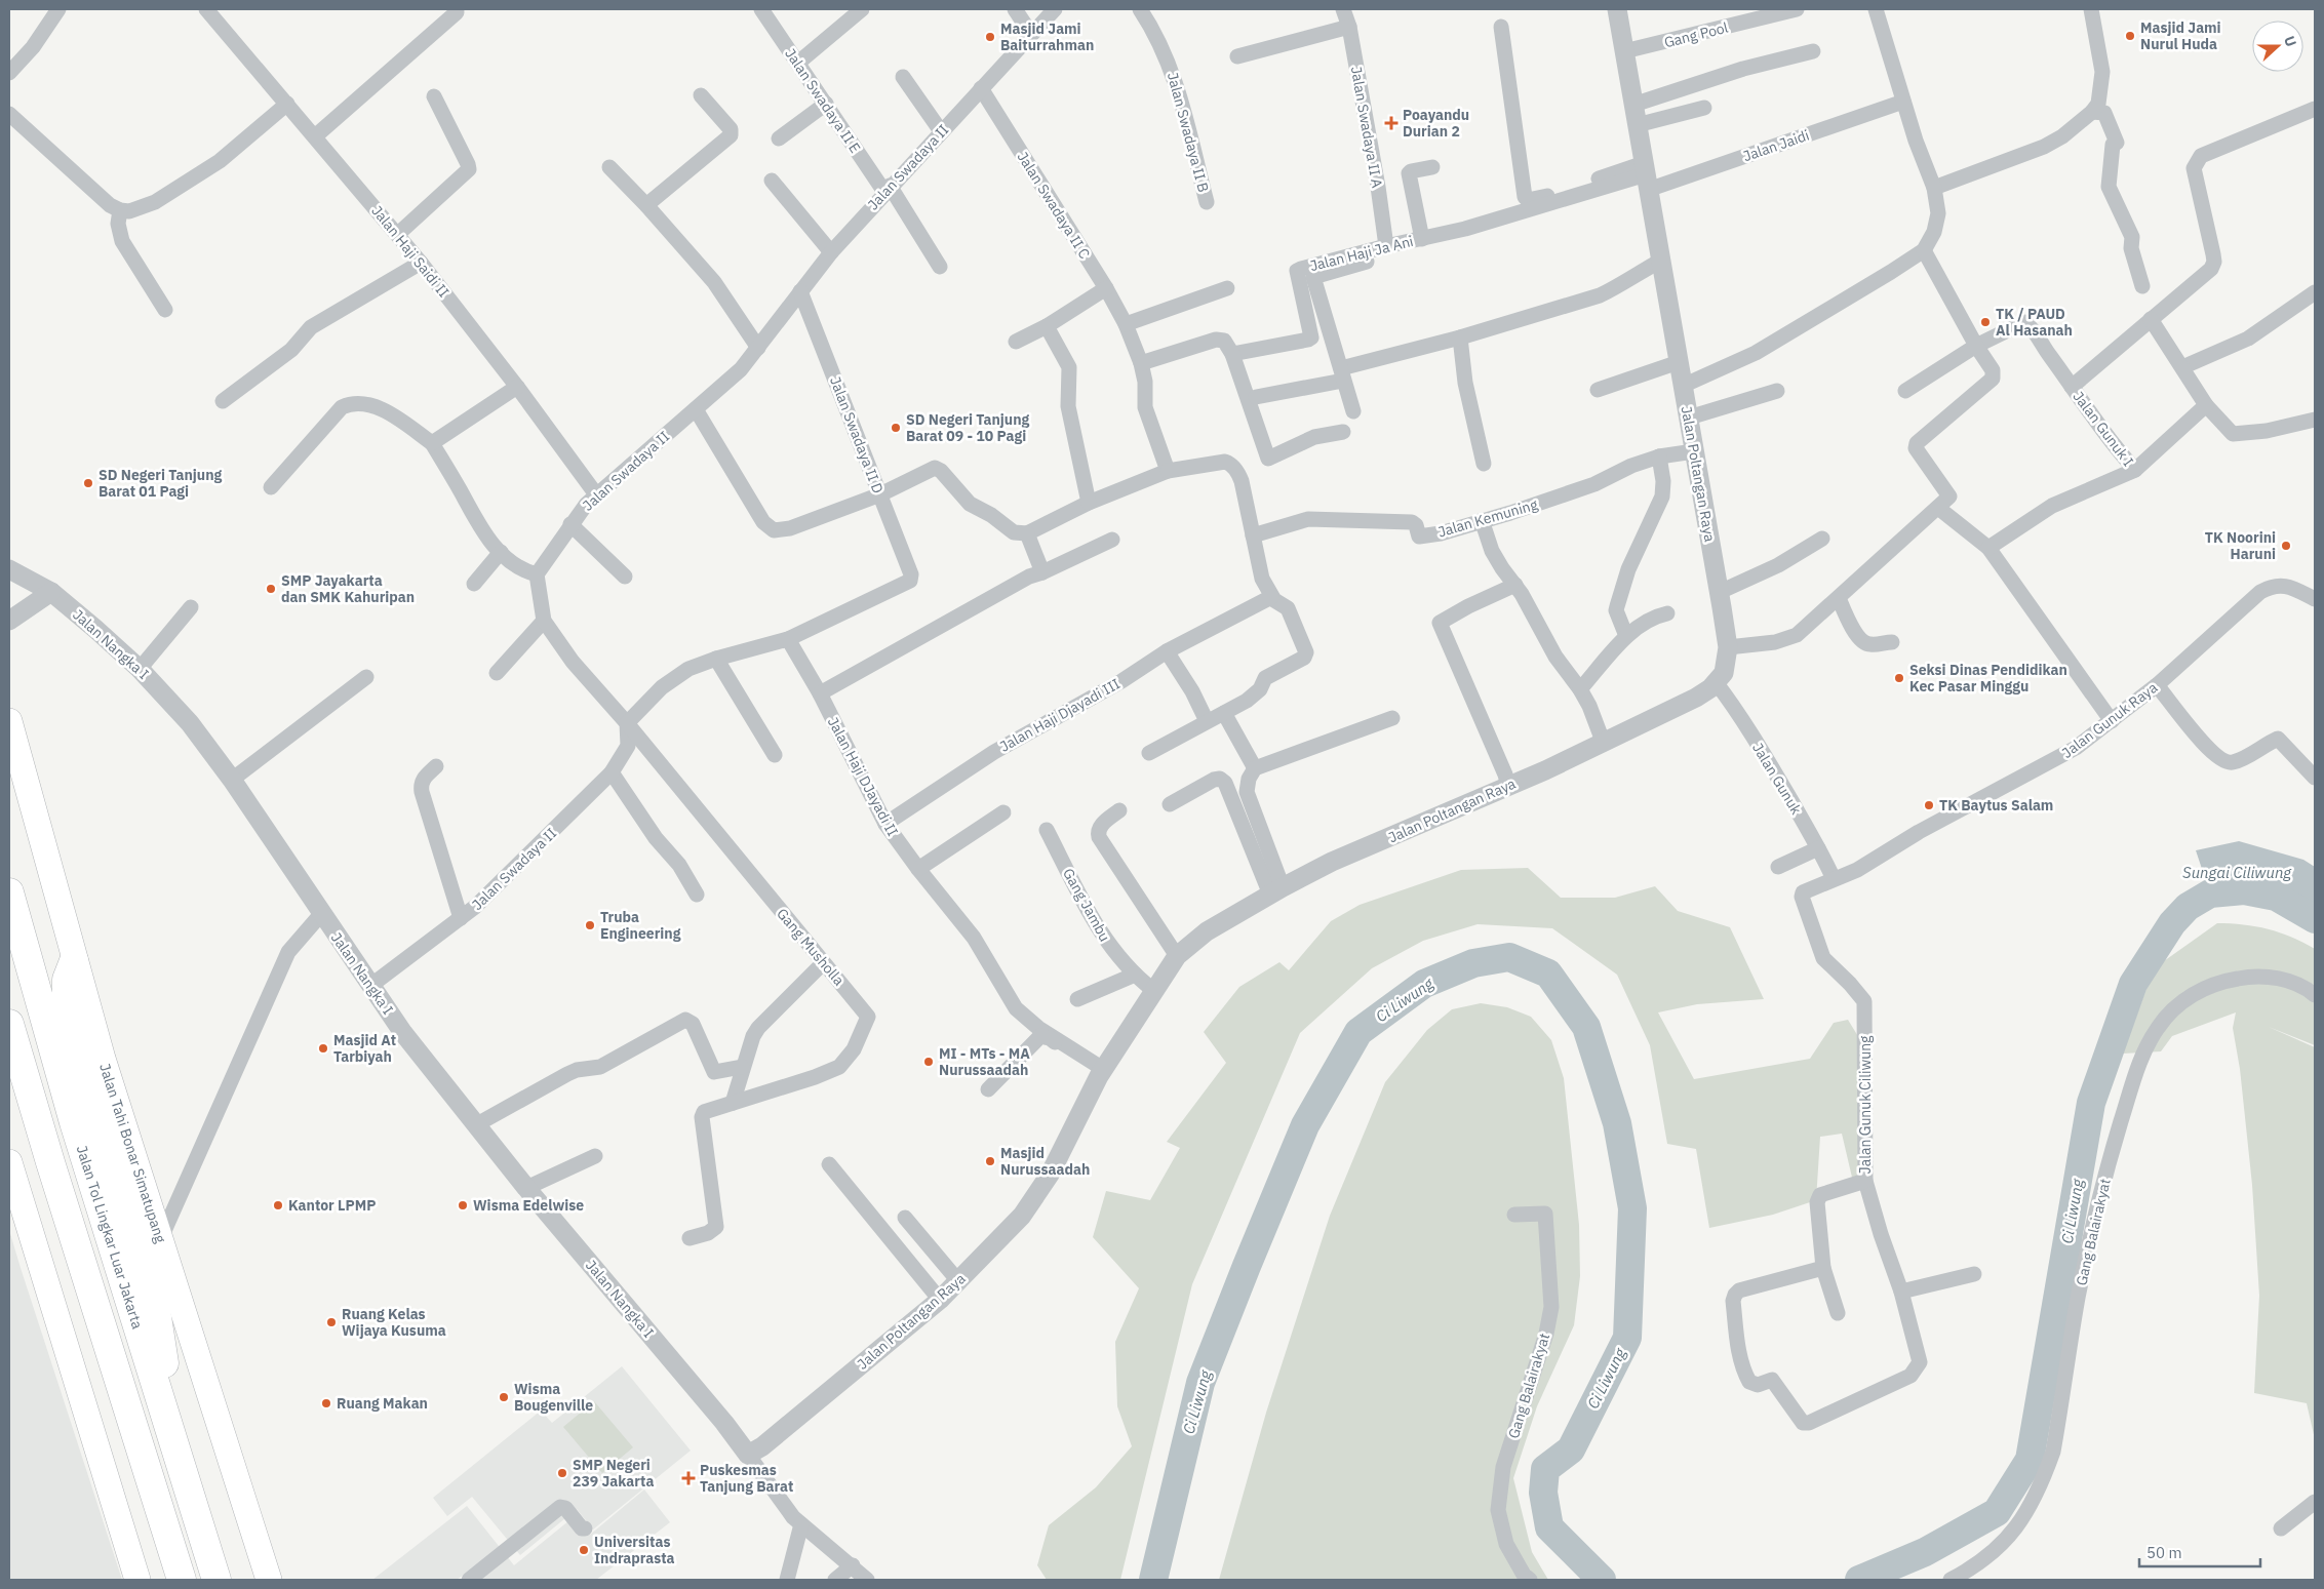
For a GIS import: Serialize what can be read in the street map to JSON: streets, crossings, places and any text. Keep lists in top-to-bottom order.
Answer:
{
  "streets": {
    "highway": ["Jalan Tahi Bonar Simatupang", "Jalan Tol Lingkar Luar Jakarta"],
    "street": [
      "Gang Pool",
      "Jalan Swadaya II E",
      "Jalan Swadaya II A",
      "Jalan Swadaya II B",
      "Jalan Jaidi",
      "Jalan Swadaya II",
      "Jalan Swadaya II C",
      "Jalan Haji Saidi II",
      "Jalan Haji Ja Ani",
      "Jalan Gunuk I",
      "Jalan Swadaya II D",
      "Jalan Poltangan Raya",
      "Jalan Kemuning",
      "Jalan Nangka I",
      "Jalan Haji Djayadi III",
      "Jalan Gunuk Raya",
      "Jalan Haji DJayadi II",
      "Jalan Gunuk",
      "Gang Jambu",
      "Gang Musholla",
      "Jalan Gunuk Ciliwung",
      "Gang Balairakyat"
    ]
  },
  "crossings": [
    ["Gang Pool", "Jalan Poltangan Raya"],
    ["Jalan Swadaya II E", "Jalan Swadaya II"],
    ["Jalan Swadaya II A", "Jalan Haji Ja Ani"],
    ["Jalan Jaidi", "Jalan Haji Ja Ani"],
    ["Jalan Jaidi", "Jalan Poltangan Raya"],
    ["Jalan Swadaya II", "Jalan Swadaya II C"],
    ["Jalan Swadaya II", "Jalan Haji Saidi II"],
    ["Jalan Swadaya II", "Jalan Swadaya II D"],
    ["Jalan Swadaya II", "Jalan Nangka I"],
    ["Jalan Swadaya II", "Gang Musholla"],
    ["Jalan Haji Ja Ani", "Jalan Poltangan Raya"],
    ["Jalan Swadaya II D", "Jalan Haji DJayadi II"],
    ["Jalan Poltangan Raya", "Jalan Kemuning"],
    ["Jalan Poltangan Raya", "Jalan Nangka I"],
    ["Jalan Poltangan Raya", "Jalan Haji DJayadi II"],
    ["Jalan Poltangan Raya", "Jalan Gunuk"],
    ["Jalan Poltangan Raya", "Gang Jambu"],
    ["Jalan Haji Djayadi III", "Jalan Haji DJayadi II"],
    ["Jalan Gunuk Raya", "Jalan Gunuk"],
    ["Jalan Gunuk Raya", "Jalan Gunuk Ciliwung"],
    ["Jalan Gunuk", "Jalan Gunuk Ciliwung"]
  ],
  "water": ["Sungai Ciliwung", "Ci Liwung"],
  "places": {
    "other": [
      "Masjid Jami Nurul Huda",
      "Masjid Jami Baiturrahman",
      "TK / PAUD Al Hasanah",
      "SD Negeri Tanjung Barat 09 - 10 Pagi",
      "SD Negeri Tanjung Barat 01 Pagi",
      "TK Noorini Haruni",
      "SMP Jayakarta dan SMK Kahuripan",
      "Seksi Dinas Pendidikan Kec Pasar Minggu",
      "TK Baytus Salam",
      "Truba Engineering",
      "Masjid At Tarbiyah",
      "MI - MTs - MA Nurussaadah",
      "Masjid Nurussaadah",
      "Kantor LPMP",
      "Wisma Edelwise",
      "Ruang Kelas Wijaya Kusuma",
      "Wisma Bougenville",
      "Ruang Makan",
      "SMP Negeri 239 Jakarta",
      "Universitas Indraprasta"
    ],
    "health": ["Poayandu Durian 2", "Puskesmas Tanjung Barat"]
  },
  "scale_bar": "50 m",
  "north": "right"
}
